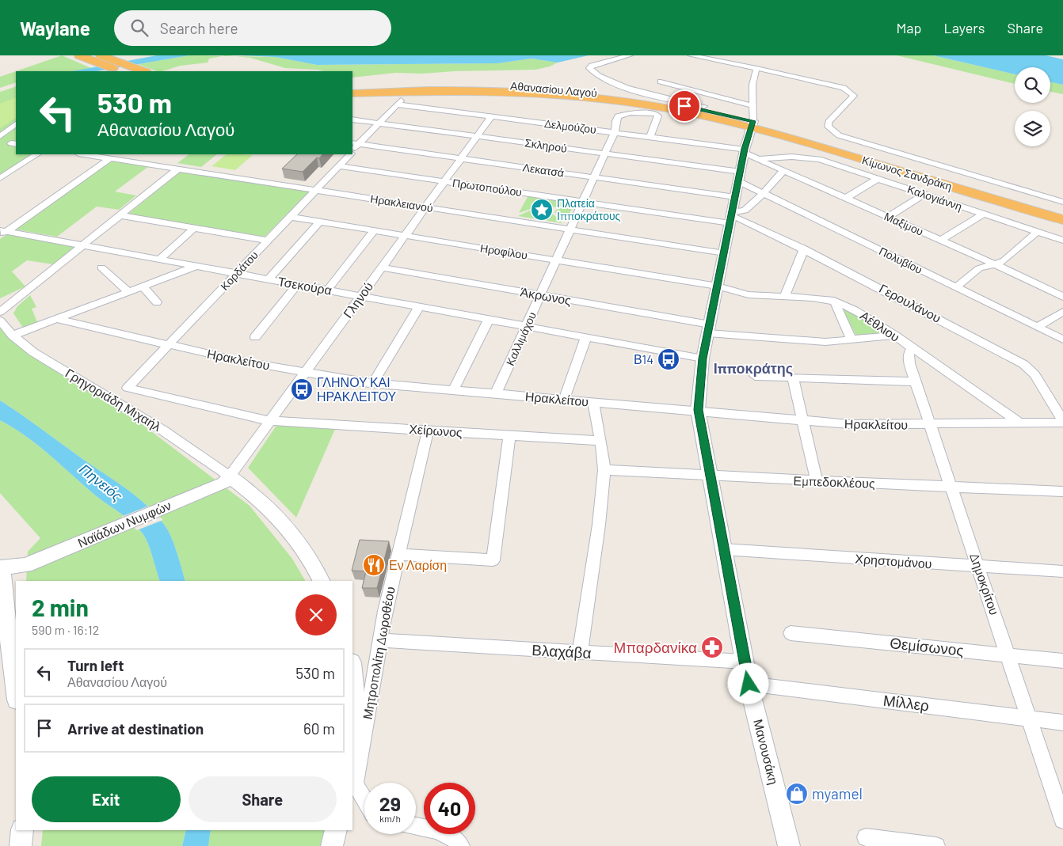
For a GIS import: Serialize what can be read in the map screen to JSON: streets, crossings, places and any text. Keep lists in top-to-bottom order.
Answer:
{
  "streets": {
    "highway": ["Αθανασίου Λαγού", "Κίμωνος Σανδράκη"],
    "street": [
      "Δελμούζου",
      "Σκληρού",
      "Λεκατσά",
      "Πρωτοπούλου",
      "Καλογιάννη",
      "Ηρακλειανού",
      "Μαξίμου",
      "Ηροφίλου",
      "Πολυβίου",
      "Κορδάτου",
      "Τσεκούρα",
      "Άκρωνος",
      "Γληνού",
      "Γερουλάνου",
      "Αέθλιου",
      "Καλλιμάχου",
      "Ηρακλείτου",
      "Γρηγοριάδη Μιχαήλ",
      "Χείρωνος",
      "Εμπεδοκλέους",
      "Ναϊάδων Νυμφών",
      "Χρηστομάνου",
      "Δημοκρίτου",
      "Θεμίσωνος",
      "Βλαχάβα",
      "Μητροπολίτη Δωροθέου",
      "Μίλλερ",
      "Μανουσάκη"
    ]
  },
  "crossings": [
    ["Αθανασίου Λαγού", "Δελμούζου"],
    ["Αθανασίου Λαγού", "Κίμωνος Σανδράκη"],
    ["Αθανασίου Λαγού", "Μαξίμου"],
    ["Αθανασίου Λαγού", "Μανουσάκη"],
    ["Δελμούζου", "Κίμωνος Σανδράκη"],
    ["Δελμούζου", "Μαξίμου"],
    ["Δελμούζου", "Κορδάτου"],
    ["Δελμούζου", "Γληνού"],
    ["Δελμούζου", "Καλλιμάχου"],
    ["Δελμούζου", "Μανουσάκη"],
    ["Σκληρού", "Πολυβίου"],
    ["Σκληρού", "Κορδάτου"],
    ["Σκληρού", "Γληνού"],
    ["Σκληρού", "Καλλιμάχου"],
    ["Σκληρού", "Μανουσάκη"],
    ["Λεκατσά", "Κορδάτου"],
    ["Λεκατσά", "Γληνού"],
    ["Λεκατσά", "Καλλιμάχου"],
    ["Λεκατσά", "Μανουσάκη"],
    ["Κίμωνος Σανδράκη", "Μαξίμου"],
    ["Κίμωνος Σανδράκη", "Μανουσάκη"],
    ["Πρωτοπούλου", "Κορδάτου"],
    ["Πρωτοπούλου", "Γληνού"],
    ["Πρωτοπούλου", "Γερουλάνου"],
    ["Πρωτοπούλου", "Καλλιμάχου"],
    ["Πρωτοπούλου", "Μανουσάκη"],
    ["Καλογιάννη", "Μαξίμου"],
    ["Ηρακλειανού", "Κορδάτου"],
    ["Ηρακλειανού", "Γληνού"],
    ["Ηρακλειανού", "Καλλιμάχου"],
    ["Ηρακλειανού", "Μανουσάκη"],
    ["Μαξίμου", "Μανουσάκη"],
    ["Ηροφίλου", "Κορδάτου"],
    ["Ηροφίλου", "Γληνού"],
    ["Ηροφίλου", "Αέθλιου"],
    ["Ηροφίλου", "Καλλιμάχου"],
    ["Ηροφίλου", "Μανουσάκη"],
    ["Πολυβίου", "Μανουσάκη"],
    ["Κορδάτου", "Τσεκούρα"],
    ["Κορδάτου", "Ηρακλείτου"],
    ["Κορδάτου", "Χείρωνος"],
    ["Τσεκούρα", "Γληνού"],
    ["Τσεκούρα", "Καλλιμάχου"],
    ["Τσεκούρα", "Μανουσάκη"],
    ["Άκρωνος", "Γληνού"],
    ["Άκρωνος", "Αέθλιου"],
    ["Άκρωνος", "Καλλιμάχου"],
    ["Άκρωνος", "Μανουσάκη"],
    ["Γληνού", "Ηρακλείτου"],
    ["Γληνού", "Γρηγοριάδη Μιχαήλ"],
    ["Γληνού", "Χείρωνος"],
    ["Γληνού", "Ναϊάδων Νυμφών"],
    ["Γερουλάνου", "Ηρακλείτου"],
    ["Γερουλάνου", "Μανουσάκη"],
    ["Αέθλιου", "Ηρακλείτου"],
    ["Αέθλιου", "Δημοκρίτου"],
    ["Αέθλιου", "Μανουσάκη"],
    ["Καλλιμάχου", "Ηρακλείτου"],
    ["Ηρακλείτου", "Δημοκρίτου"],
    ["Ηρακλείτου", "Μανουσάκη"],
    ["Γρηγοριάδη Μιχαήλ", "Ναϊάδων Νυμφών"],
    ["Χείρωνος", "Μητροπολίτη Δωροθέου"],
    ["Εμπεδοκλέους", "Δημοκρίτου"],
    ["Εμπεδοκλέους", "Μανουσάκη"],
    ["Χρηστομάνου", "Δημοκρίτου"],
    ["Χρηστομάνου", "Μανουσάκη"],
    ["Δημοκρίτου", "Θεμίσωνος"],
    ["Δημοκρίτου", "Μίλλερ"],
    ["Βλαχάβα", "Μητροπολίτη Δωροθέου"],
    ["Βλαχάβα", "Μανουσάκη"],
    ["Μίλλερ", "Μανουσάκη"]
  ],
  "districts": ["Ιπποκράτης"],
  "water": ["Πηνειός"],
  "places": {
    "place": ["Πλατεία Ιπποκράτους"],
    "bus stop": ["Β14", "ΓΛΗΝΟΥ ΚΑΙ ΗΡΑΚΛΕΙΤΟΥ"],
    "restaurant": ["Εν Λαρίση"],
    "pharmacy": ["Μπαρδανίκα"],
    "shop": ["myamel"]
  },
  "page": {
    "header": "Waylane",
    "search": "Search here",
    "nav": ["Map", "Layers", "Share"],
    "turn": ["530 m", "Αθανασίου Λαγού"],
    "heading": ["2 min", "590 m · 16:12"],
    "list": [
      {
        "name": "Turn left",
        "note": "Αθανασίου Λαγού",
        "value": "530 m"
      },
      {
        "name": "Arrive at destination",
        "value": "60 m"
      }
    ],
    "buttons": ["Exit", "Share"],
    "speed": "29 km/h",
    "limit": "40"
  }
}
